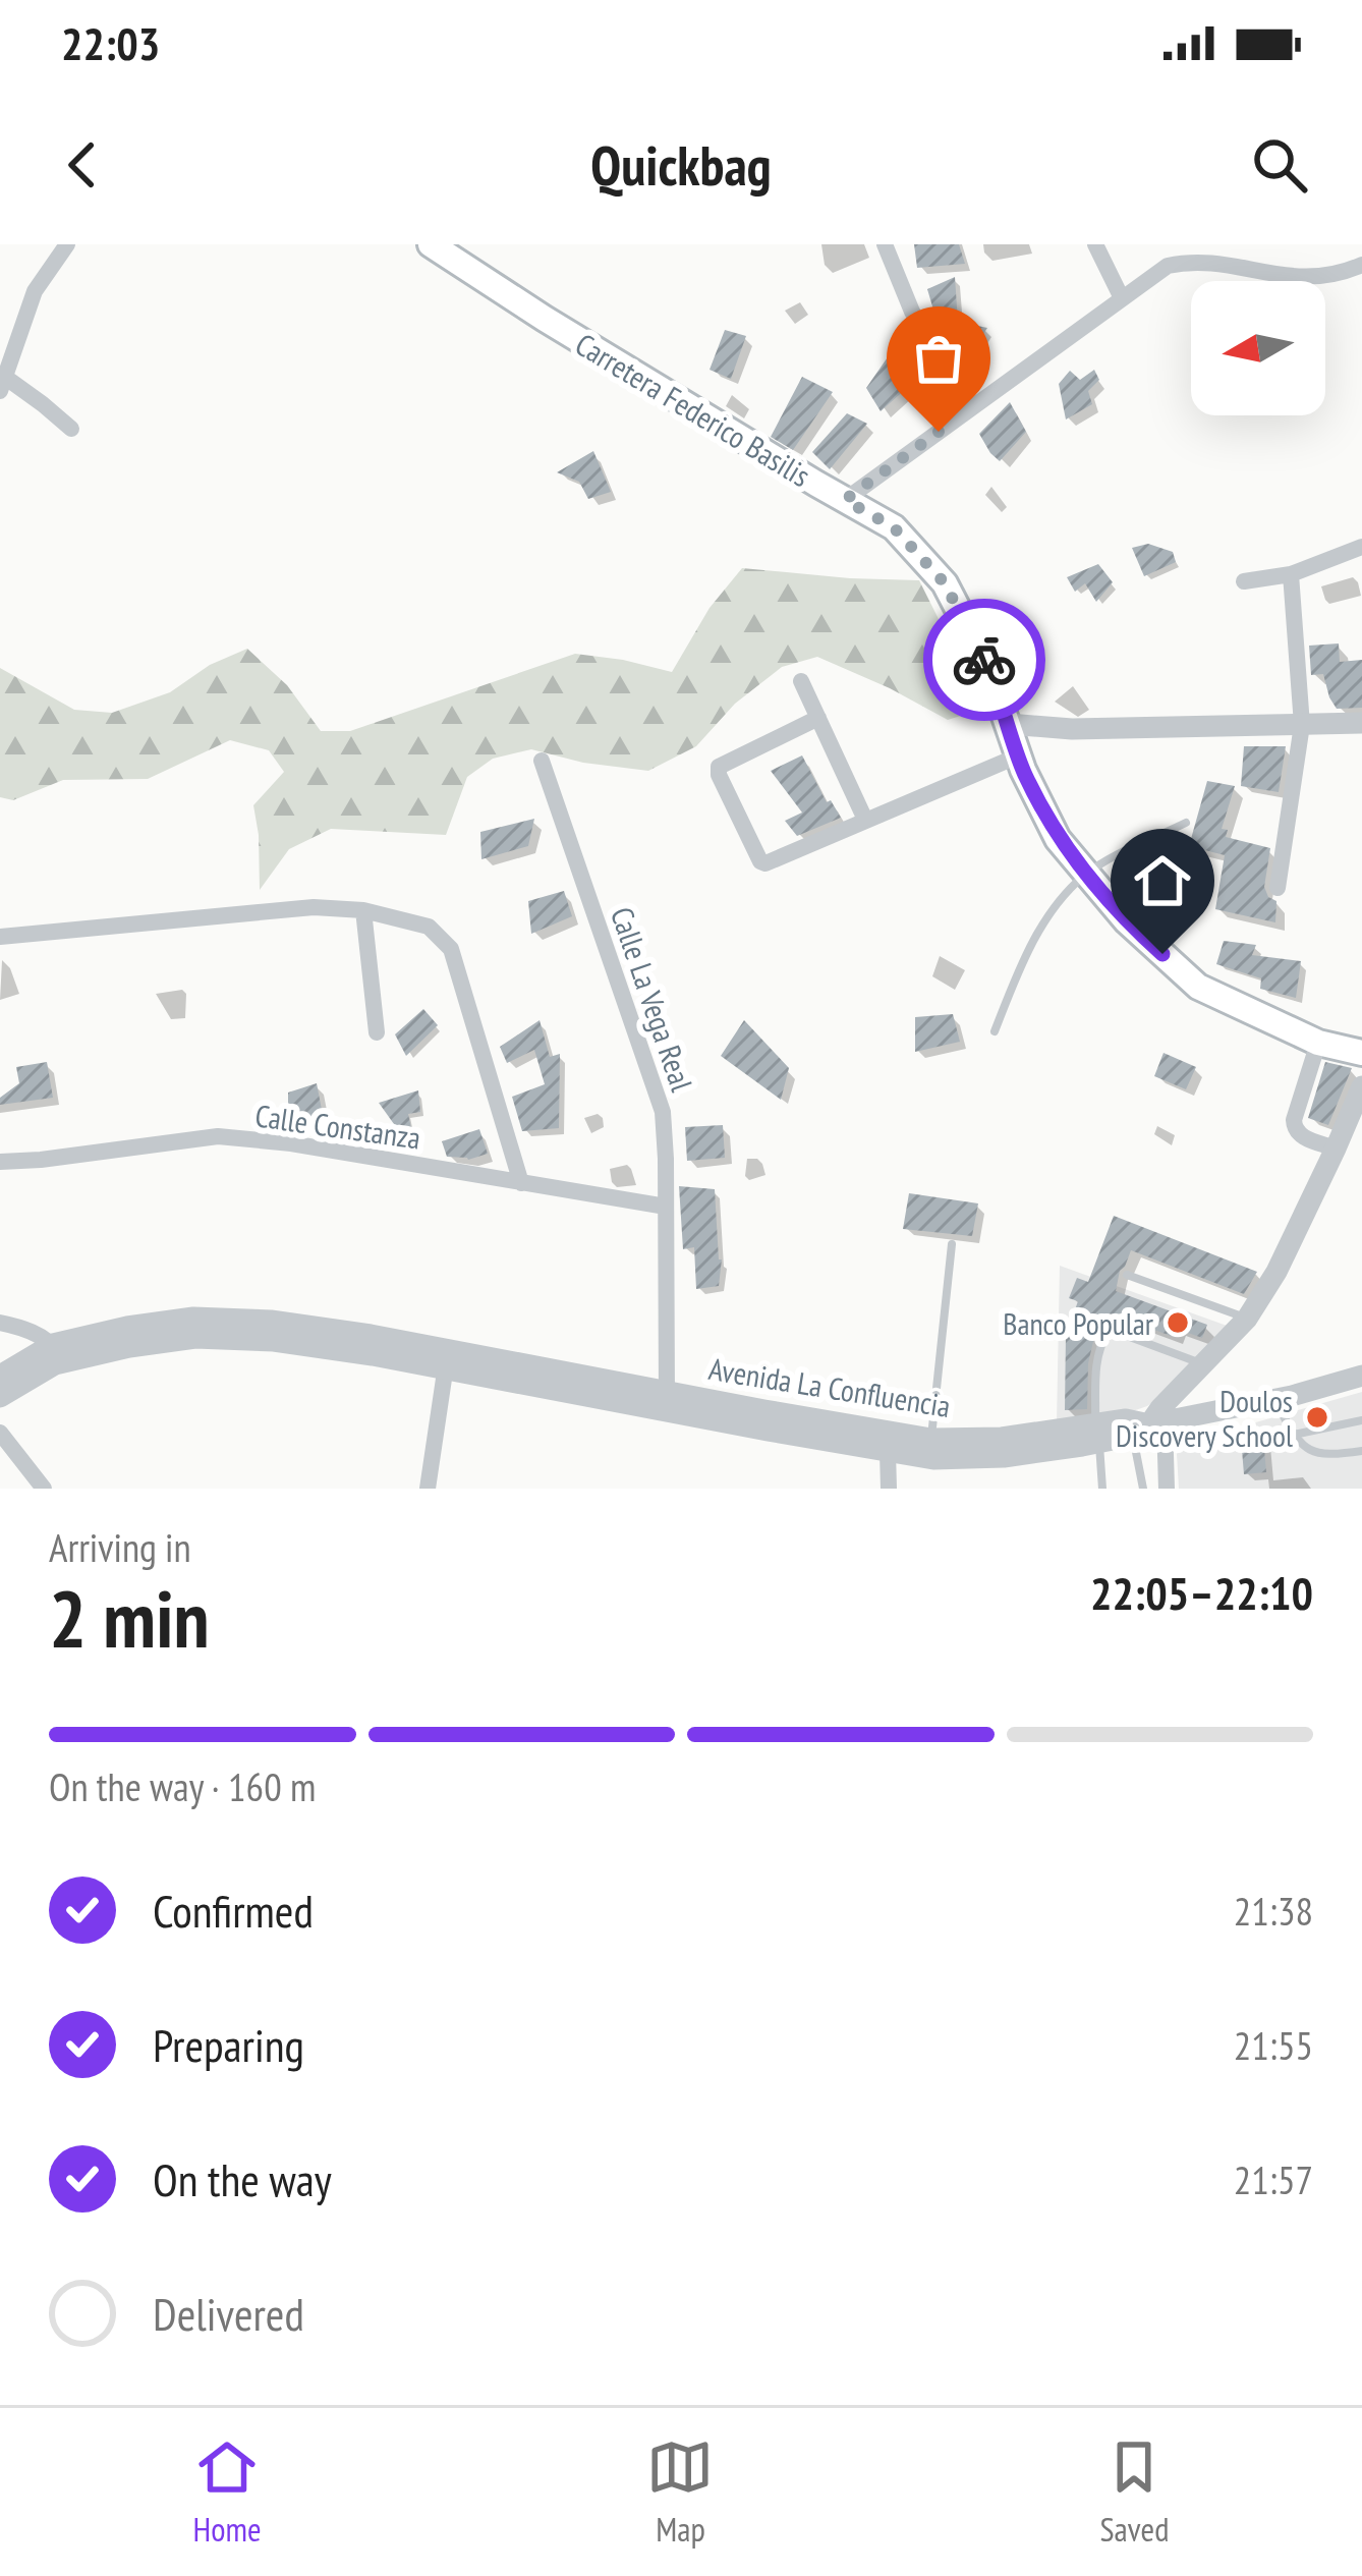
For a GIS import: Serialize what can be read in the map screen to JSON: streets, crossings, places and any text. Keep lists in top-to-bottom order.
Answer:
{
  "streets": {
    "main road": ["Carretera Federico Basilis"],
    "street": ["Calle La Vega Real", "Calle Constanza", "Avenida La Confluencia"]
  },
  "crossings": [
    ["Calle La Vega Real", "Calle Constanza"],
    ["Calle La Vega Real", "Avenida La Confluencia"]
  ],
  "places": ["Banco Popular", "Doulos Discovery School"],
  "north": "left",
  "page": {
    "status": "22:03",
    "header": "Quickbag",
    "heading": ["2 min", "Arriving in", "22:05–22:10"],
    "bar": "On the way · 160 m",
    "list": [
      ["Confirmed", "21:38"],
      ["Preparing", "21:55"],
      ["On the way", "21:57"],
      "Delivered"
    ],
    "tabs": ["Home", "Map", "Saved"]
  }
}
